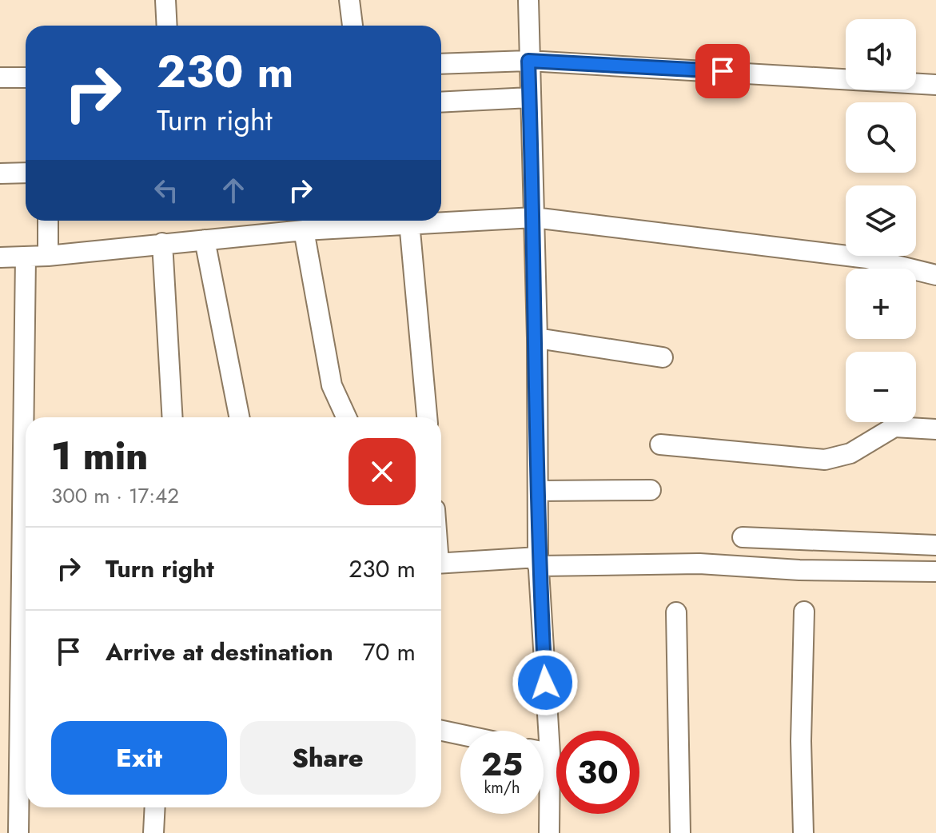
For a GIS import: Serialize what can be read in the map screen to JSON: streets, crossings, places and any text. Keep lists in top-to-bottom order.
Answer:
{
  "page": {
    "map_buttons": ["+", "−"],
    "turn": ["230 m", "Turn right"],
    "heading": ["1 min", "300 m · 17:42"],
    "list": [
      {
        "name": "Turn right",
        "value": "230 m"
      },
      {
        "name": "Arrive at destination",
        "value": "70 m"
      }
    ],
    "buttons": ["Exit", "Share"],
    "speed": "25 km/h",
    "limit": "30"
  }
}
